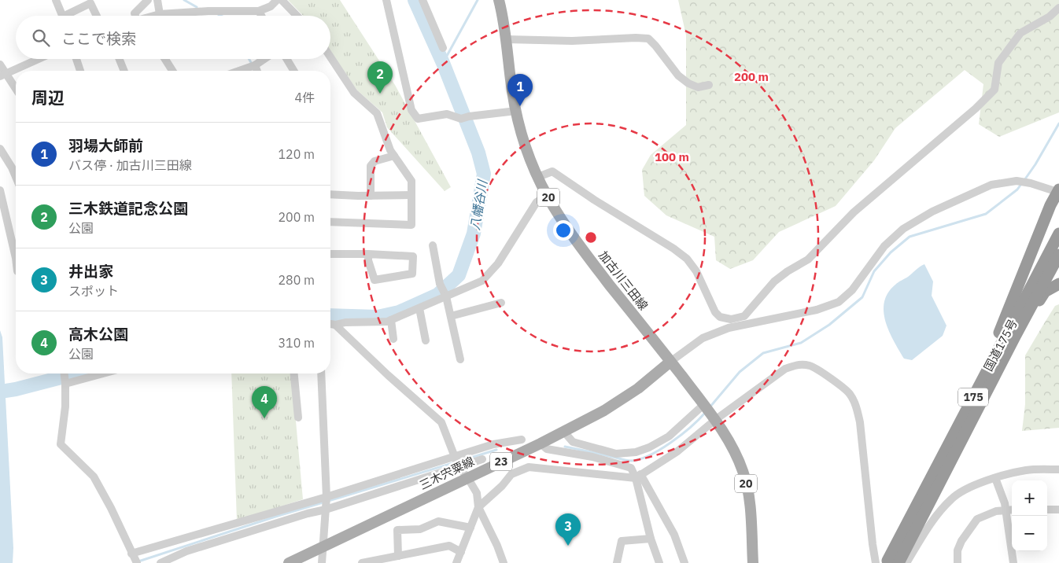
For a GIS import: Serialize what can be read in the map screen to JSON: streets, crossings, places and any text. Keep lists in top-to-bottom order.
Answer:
{
  "streets": {
    "highway": ["国道175号", "175"],
    "main road": [
      "20",
      "加古川三田線",
      "23",
      "三木宍粟線"
    ]
  },
  "crossings": [
    ["加古川三田線", "三木宍粟線"]
  ],
  "water": ["八幡谷川"],
  "page": {
    "search": "ここで検索",
    "pins": [
      "2",
      "1",
      "4",
      "3"
    ],
    "heading": ["周辺", "4件"],
    "list": [
      {
        "mark": "1",
        "name": "羽場大師前",
        "note": "バス停 · 加古川三田線",
        "value": "120 m"
      },
      {
        "mark": "2",
        "name": "三木鉄道記念公園",
        "note": "公園",
        "value": "200 m"
      },
      {
        "mark": "3",
        "name": "井出家",
        "note": "スポット",
        "value": "280 m"
      },
      {
        "mark": "4",
        "name": "高木公園",
        "note": "公園",
        "value": "310 m"
      }
    ],
    "map_buttons": ["+", "−"]
  },
  "rings": ["200 m", "100 m"]
}
